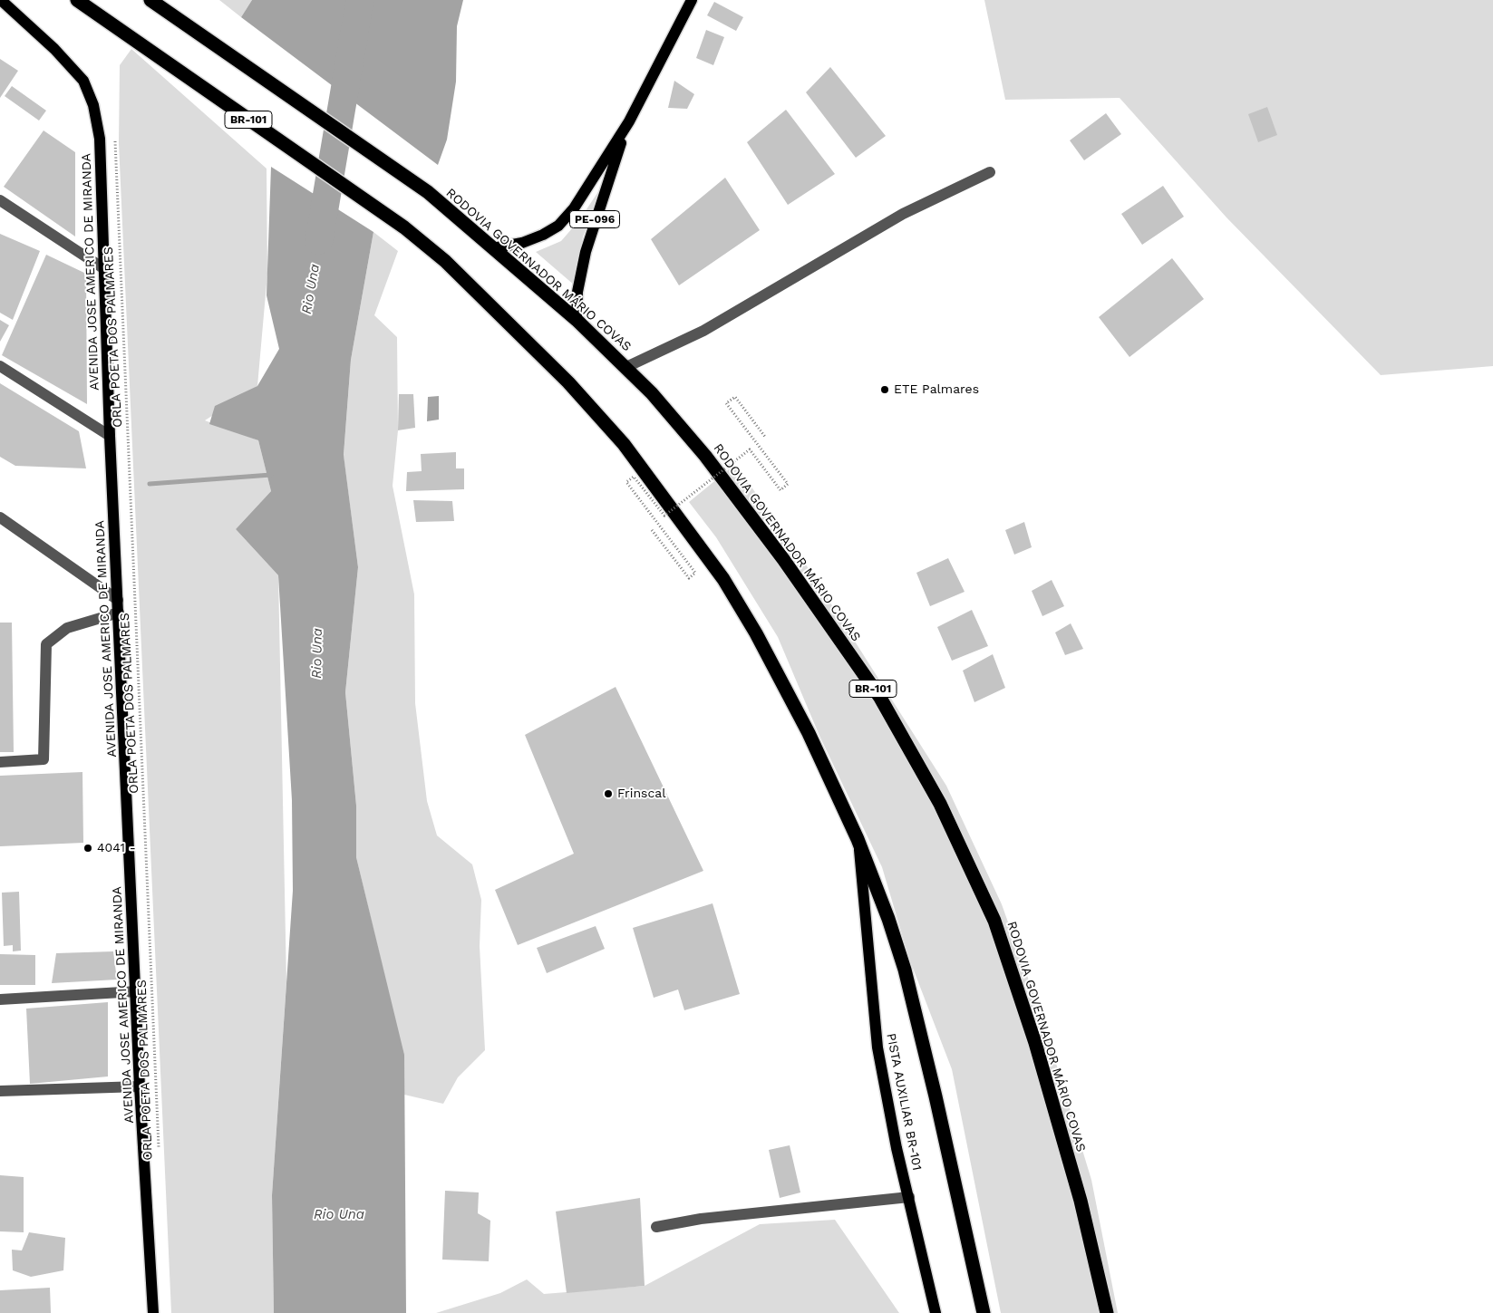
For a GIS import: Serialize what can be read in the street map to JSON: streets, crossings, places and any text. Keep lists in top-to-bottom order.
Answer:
{
  "streets": {
    "highway": ["BR-101", "RODOVIA GOVERNADOR MÁRIO COVAS"],
    "main road": ["PE-096", "AVENIDA JOSE AMERICO DE MIRANDA", "PISTA AUXILIAR BR-101"],
    "path": ["ORLA POETA DOS PALMARES"]
  },
  "crossings": [
    ["BR-101", "PISTA AUXILIAR BR-101"],
    ["PE-096", "RODOVIA GOVERNADOR MÁRIO COVAS"]
  ],
  "water": ["Rio Una"],
  "places": ["ETE Palmares", "Frinscal", "4041 -"]
}
